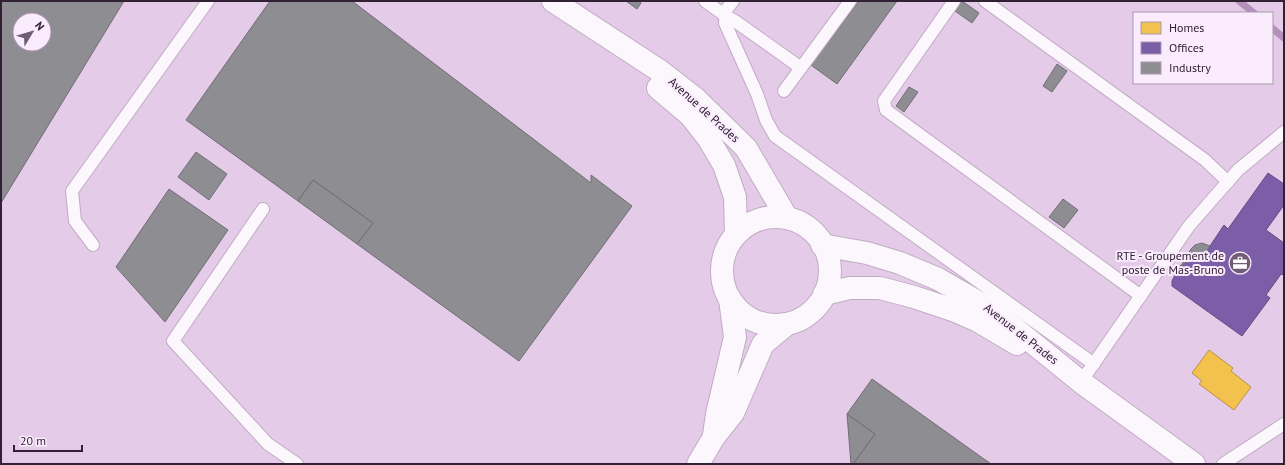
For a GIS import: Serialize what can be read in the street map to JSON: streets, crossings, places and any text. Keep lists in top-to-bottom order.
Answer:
{
  "streets": {
    "main road": ["Avenue de Prades"]
  },
  "places": {
    "office": ["RTE - Groupement de poste de Mas-Bruno"]
  },
  "legend": ["Homes", "Offices", "Industry"],
  "scale_bar": "20 m",
  "north": "top right"
}
